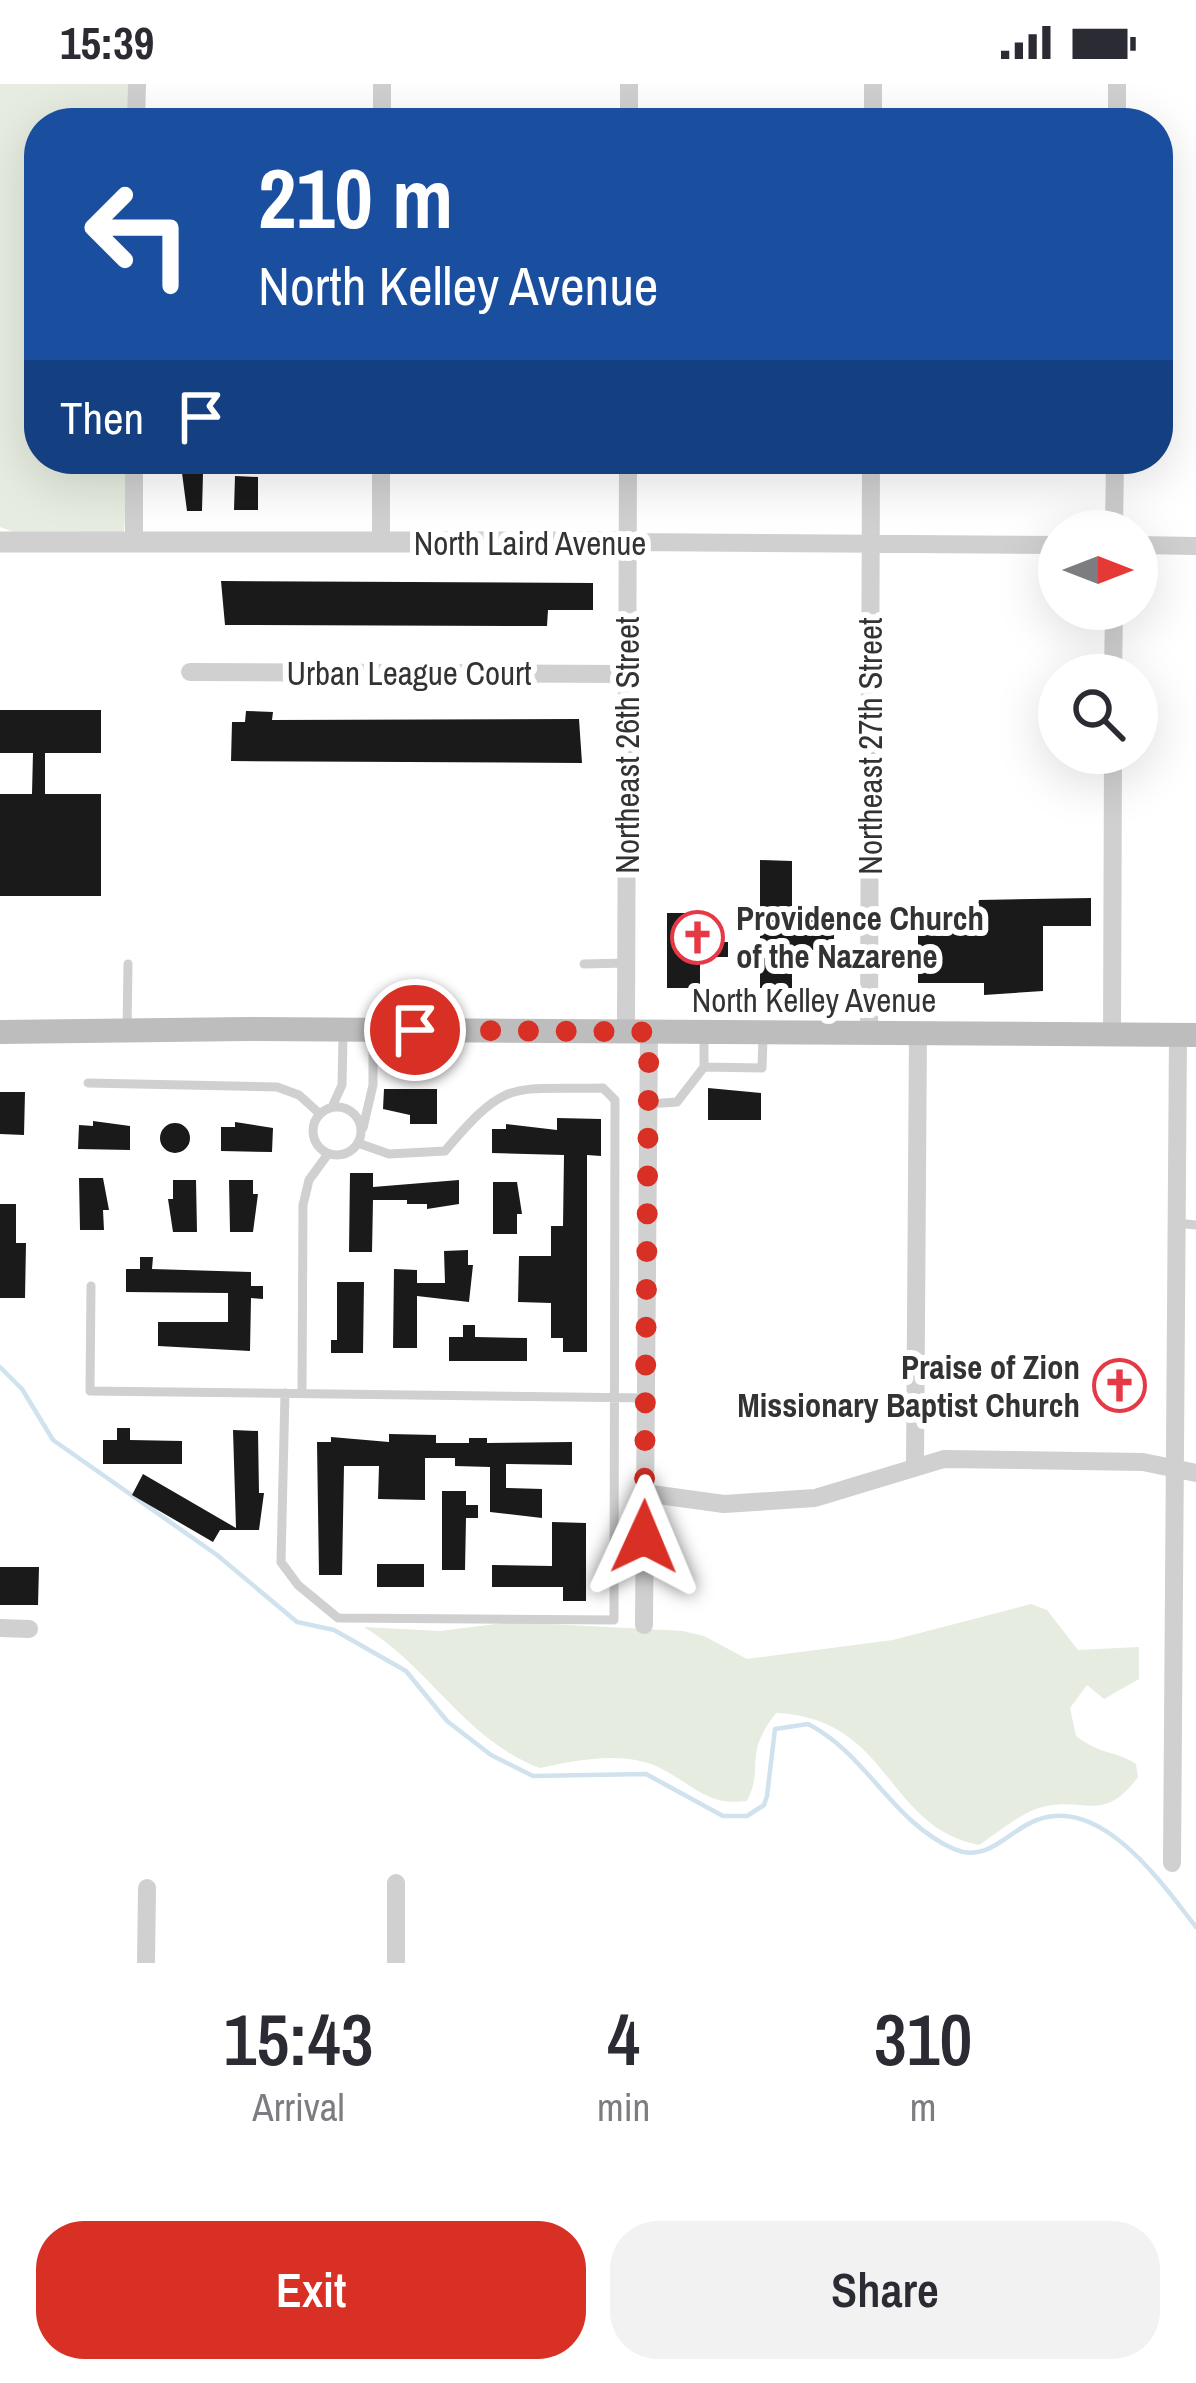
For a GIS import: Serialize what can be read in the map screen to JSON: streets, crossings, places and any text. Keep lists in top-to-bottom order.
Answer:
{
  "streets": {
    "main road": ["North Kelley Avenue"],
    "street": [
      "North Laird Avenue",
      "Urban League Court",
      "Northeast 26th Street",
      "Northeast 27th Street"
    ]
  },
  "crossings": [
    ["North Laird Avenue", "Northeast 26th Street"],
    ["North Laird Avenue", "Northeast 27th Street"],
    ["Urban League Court", "Northeast 26th Street"],
    ["Northeast 26th Street", "North Kelley Avenue"],
    ["Northeast 27th Street", "North Kelley Avenue"]
  ],
  "places": {
    "church": ["Providence Church of the Nazarene", "Praise of Zion Missionary Baptist Church"]
  },
  "north": "right",
  "page": {
    "status": "15:39",
    "turn": ["210 m", "North Kelley Avenue"],
    "then": "Then",
    "eta": [
      "15:43",
      "Arrival",
      "4",
      "min",
      "310",
      "m"
    ],
    "buttons": ["Exit", "Share"]
  }
}
